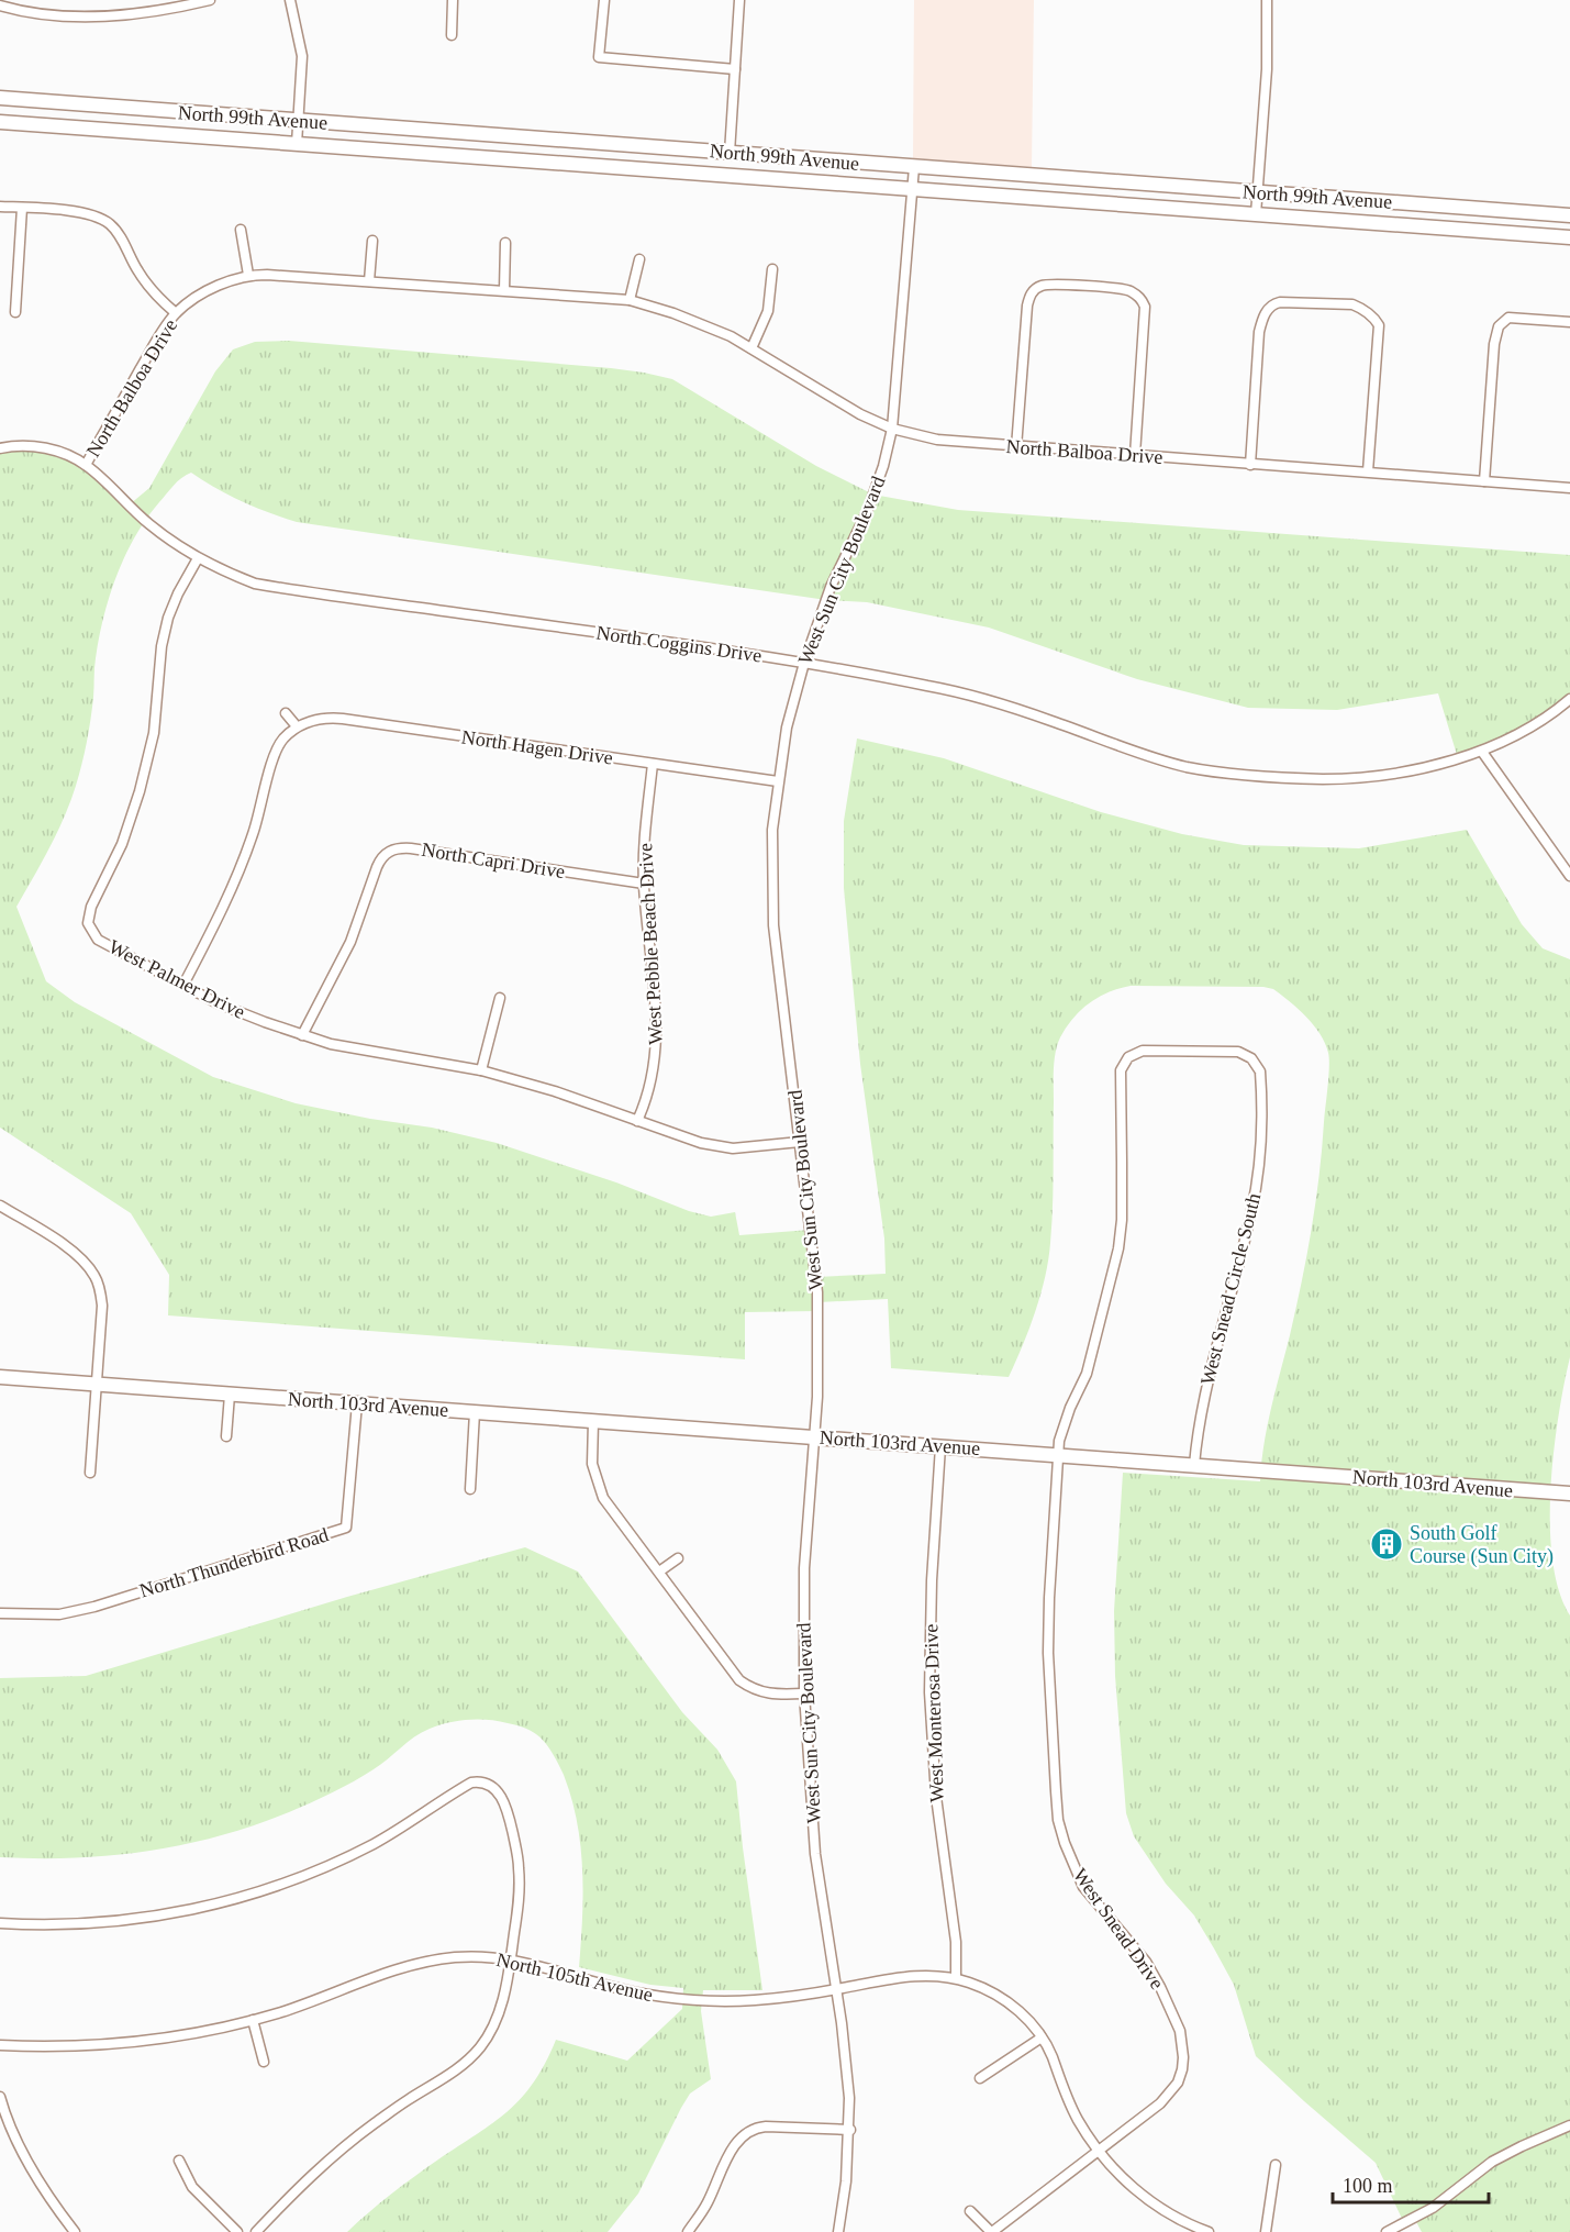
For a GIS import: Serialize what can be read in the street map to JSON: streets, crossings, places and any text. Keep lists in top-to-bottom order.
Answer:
{
  "streets": {
    "main road": ["North 99th Avenue", "North 103rd Avenue"],
    "street": [
      "North Balboa Drive",
      "West Sun City Boulevard",
      "North Coggins Drive",
      "North Hagen Drive",
      "North Capri Drive",
      "West Pebble Beach Drive",
      "West Palmer Drive",
      "West Snead Circle South",
      "North Thunderbird Road",
      "West Monterosa Drive",
      "West Snead Drive",
      "North 105th Avenue"
    ]
  },
  "crossings": [
    ["North 99th Avenue", "West Sun City Boulevard"],
    ["North Balboa Drive", "West Sun City Boulevard"],
    ["North Balboa Drive", "North Coggins Drive"],
    ["West Sun City Boulevard", "North Coggins Drive"],
    ["West Sun City Boulevard", "North Hagen Drive"],
    ["West Sun City Boulevard", "West Palmer Drive"],
    ["West Sun City Boulevard", "North 103rd Avenue"],
    ["West Sun City Boulevard", "North 105th Avenue"],
    ["North Coggins Drive", "West Palmer Drive"],
    ["North Hagen Drive", "West Pebble Beach Drive"],
    ["North Capri Drive", "West Pebble Beach Drive"],
    ["North Capri Drive", "West Palmer Drive"],
    ["West Pebble Beach Drive", "West Palmer Drive"],
    ["West Snead Circle South", "North 103rd Avenue"],
    ["West Snead Circle South", "West Snead Drive"],
    ["North 103rd Avenue", "North Thunderbird Road"],
    ["North 103rd Avenue", "West Monterosa Drive"],
    ["North 103rd Avenue", "West Snead Drive"],
    ["West Monterosa Drive", "North 105th Avenue"],
    ["West Snead Drive", "North 105th Avenue"]
  ],
  "places": {
    "building": ["South Golf Course (Sun City)"]
  },
  "scale_bar": "100 m"
}
